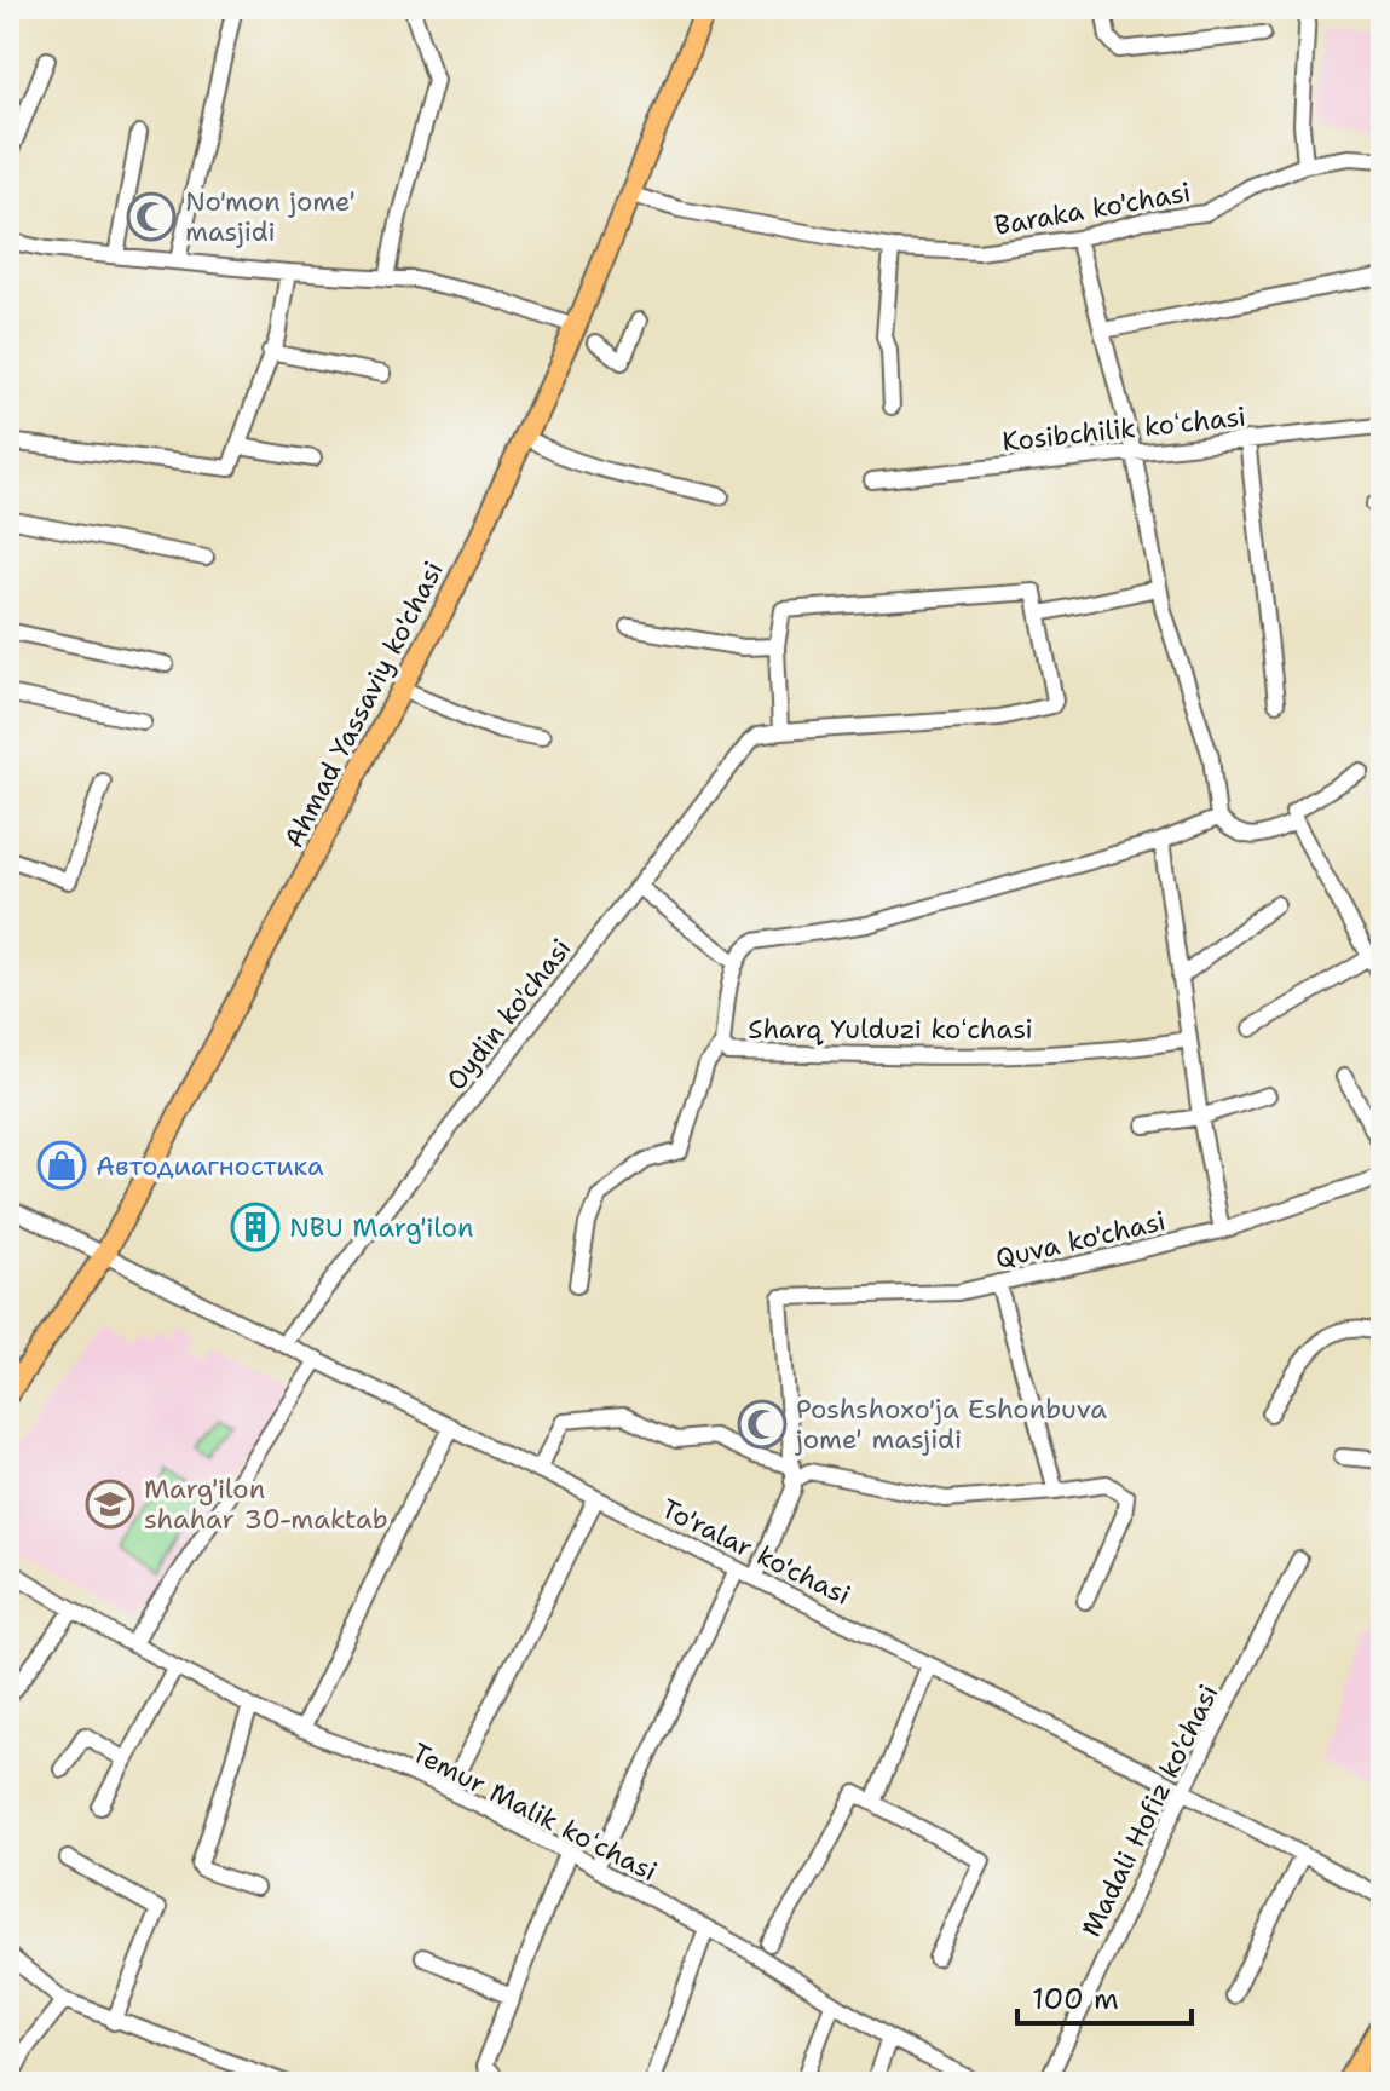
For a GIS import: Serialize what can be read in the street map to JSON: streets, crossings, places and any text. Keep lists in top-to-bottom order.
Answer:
{
  "streets": {
    "main road": ["Ahmad Yassaviy ko'chasi"],
    "street": [
      "Baraka ko'chasi",
      "Kosibchilik koʻchasi",
      "Oydin ko'chasi",
      "Sharq Yulduzi koʻchasi",
      "Quva ko'chasi",
      "To'ralar ko'chasi",
      "Madali Hofiz ko'chasi",
      "Temur Malik koʻchasi"
    ]
  },
  "crossings": [
    ["Baraka ko'chasi", "Ahmad Yassaviy ko'chasi"],
    ["Ahmad Yassaviy ko'chasi", "To'ralar ko'chasi"],
    ["Oydin ko'chasi", "To'ralar ko'chasi"],
    ["To'ralar ko'chasi", "Madali Hofiz ko'chasi"]
  ],
  "places": {
    "mosque": ["No'mon jome' masjidi", "Poshshoxo'ja Eshonbuva jome' masjidi"],
    "shop": ["Автодиагностика"],
    "building": ["NBU Marg'ilon"],
    "school or university": ["Marg'ilon shahar 30-maktab"]
  },
  "scale_bar": "100 m"
}
